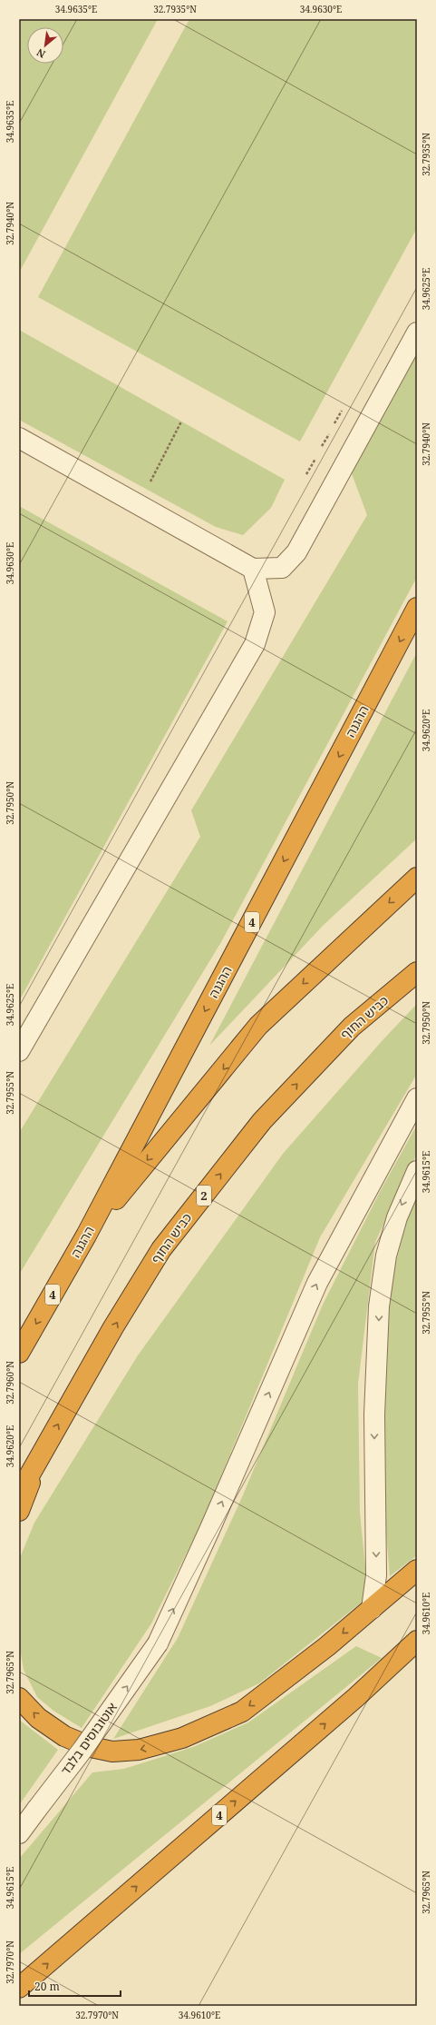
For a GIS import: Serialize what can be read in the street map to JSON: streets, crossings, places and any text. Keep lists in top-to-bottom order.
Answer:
{
  "streets": {
    "highway": [
      "ההגנה",
      "4",
      "כביש החוף",
      "2"
    ],
    "street": ["אוטובוסים בלבד"]
  },
  "scale_bar": "20 m",
  "north": "bottom left",
  "coordinates": [
    "34.9635°E",
    "32.7935°N",
    "34.9630°E",
    "32.7940°N",
    "34.9625°E",
    "34.9620°E",
    "32.7950°N",
    "32.7955°N",
    "34.9615°E",
    "32.7960°N",
    "34.9610°E",
    "32.7965°N",
    "32.7970°N"
  ]
}
